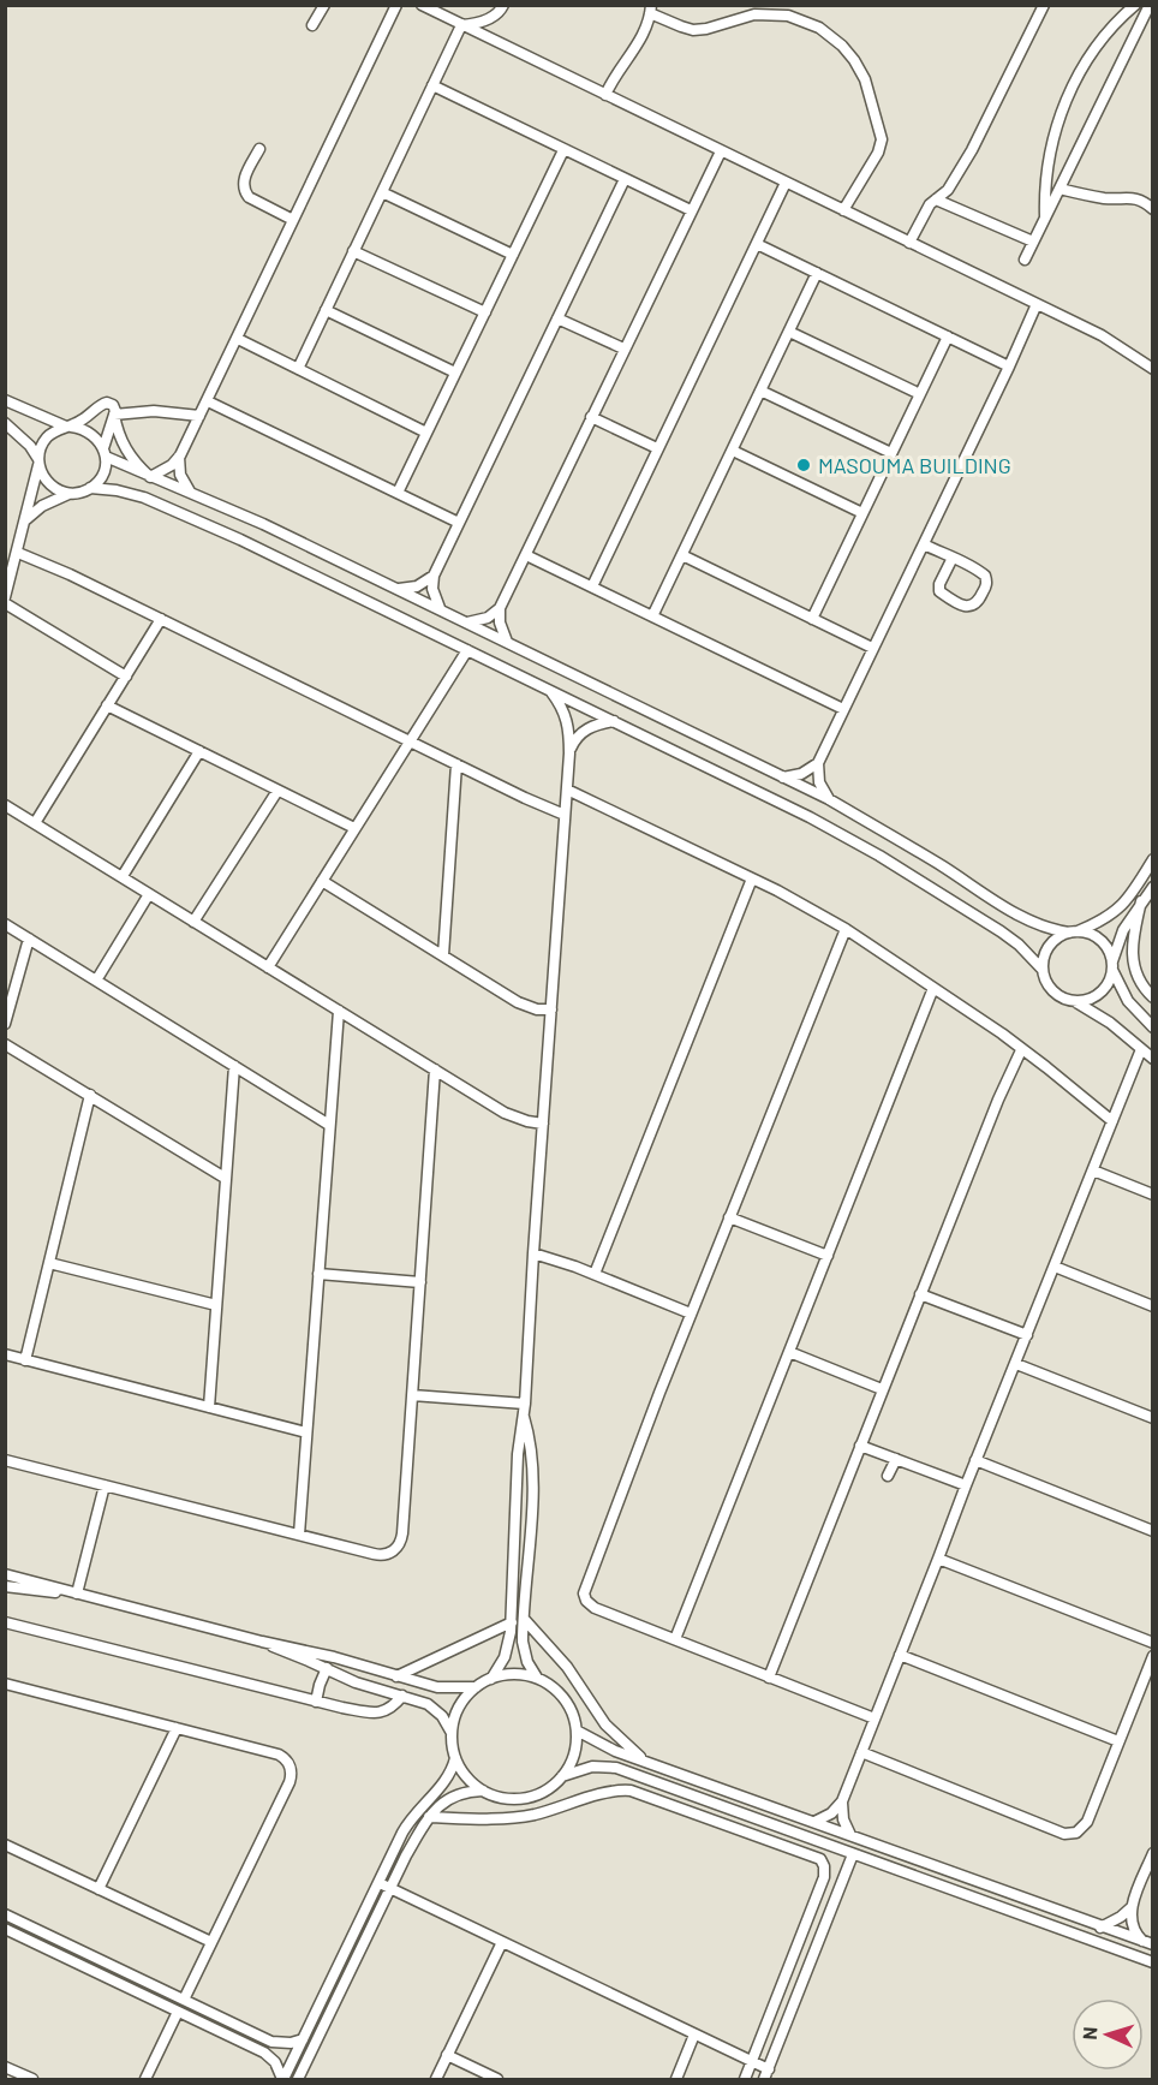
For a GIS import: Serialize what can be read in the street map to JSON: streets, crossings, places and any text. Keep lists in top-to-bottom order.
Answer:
{
  "places": ["MASOUMA BUILDING"],
  "north": "left"
}
